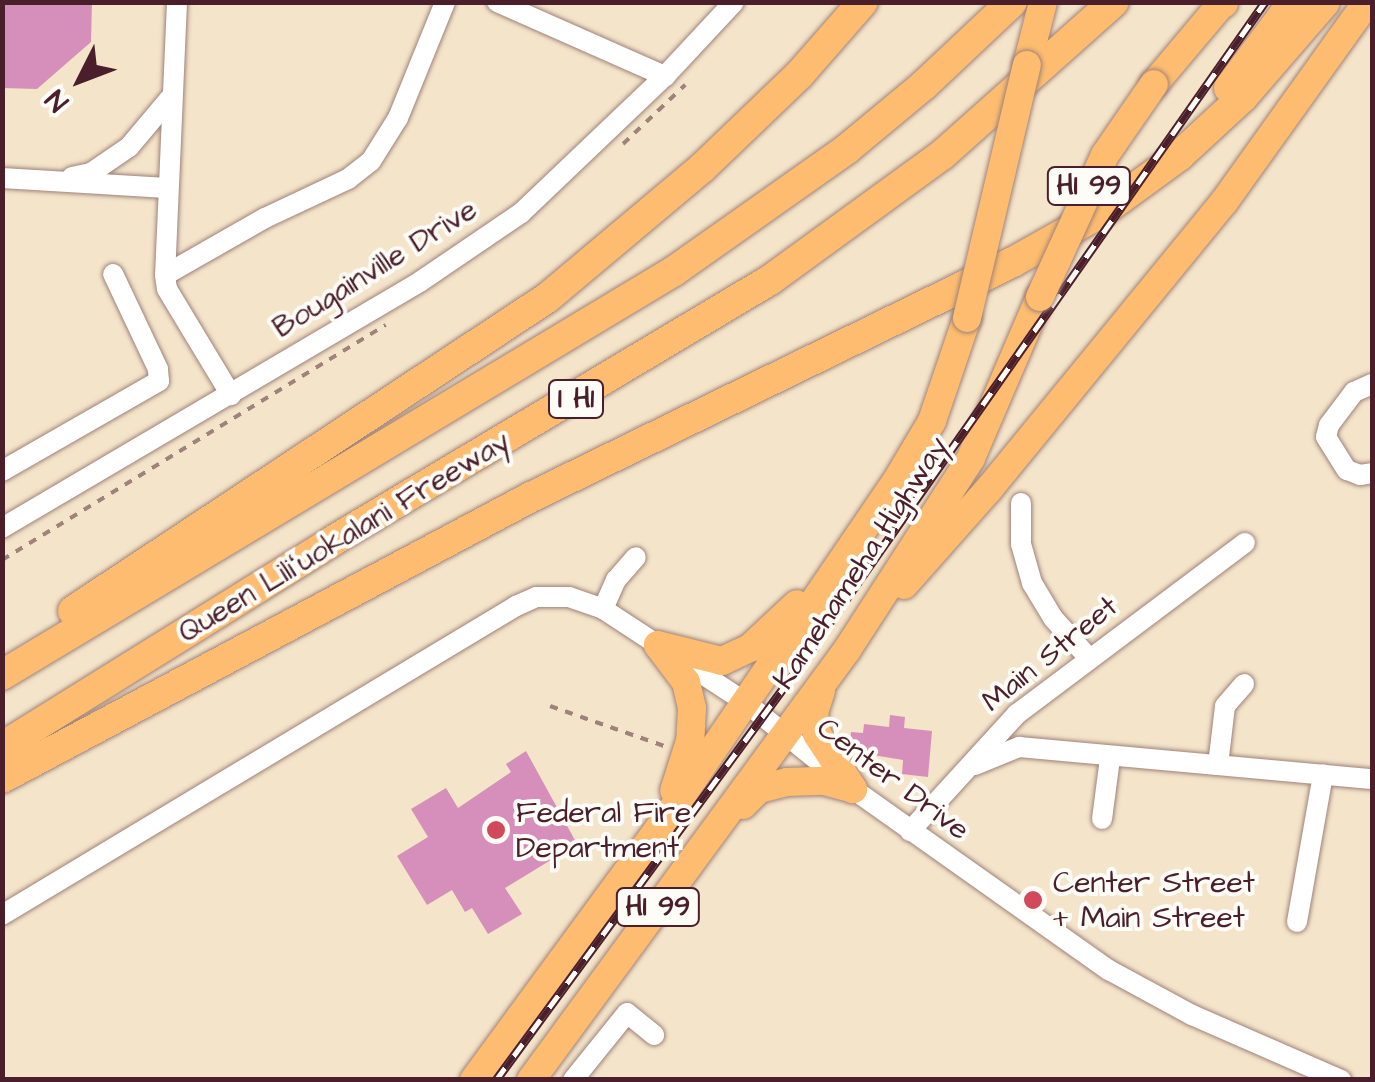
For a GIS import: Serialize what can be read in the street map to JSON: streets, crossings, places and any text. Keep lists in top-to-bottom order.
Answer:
{
  "streets": {
    "highway": ["I H1", "Queen Liliʻuokalani Freeway"],
    "main road": ["HI 99", "Kamehameha Highway"],
    "street": ["Bougainville Drive", "Main Street", "Center Drive"]
  },
  "crossings": [
    ["Kamehameha Highway", "Center Drive"],
    ["Main Street", "Center Drive"]
  ],
  "places": ["Federal Fire Department", "Center Street + Main Street"],
  "north": "bottom left"
}
